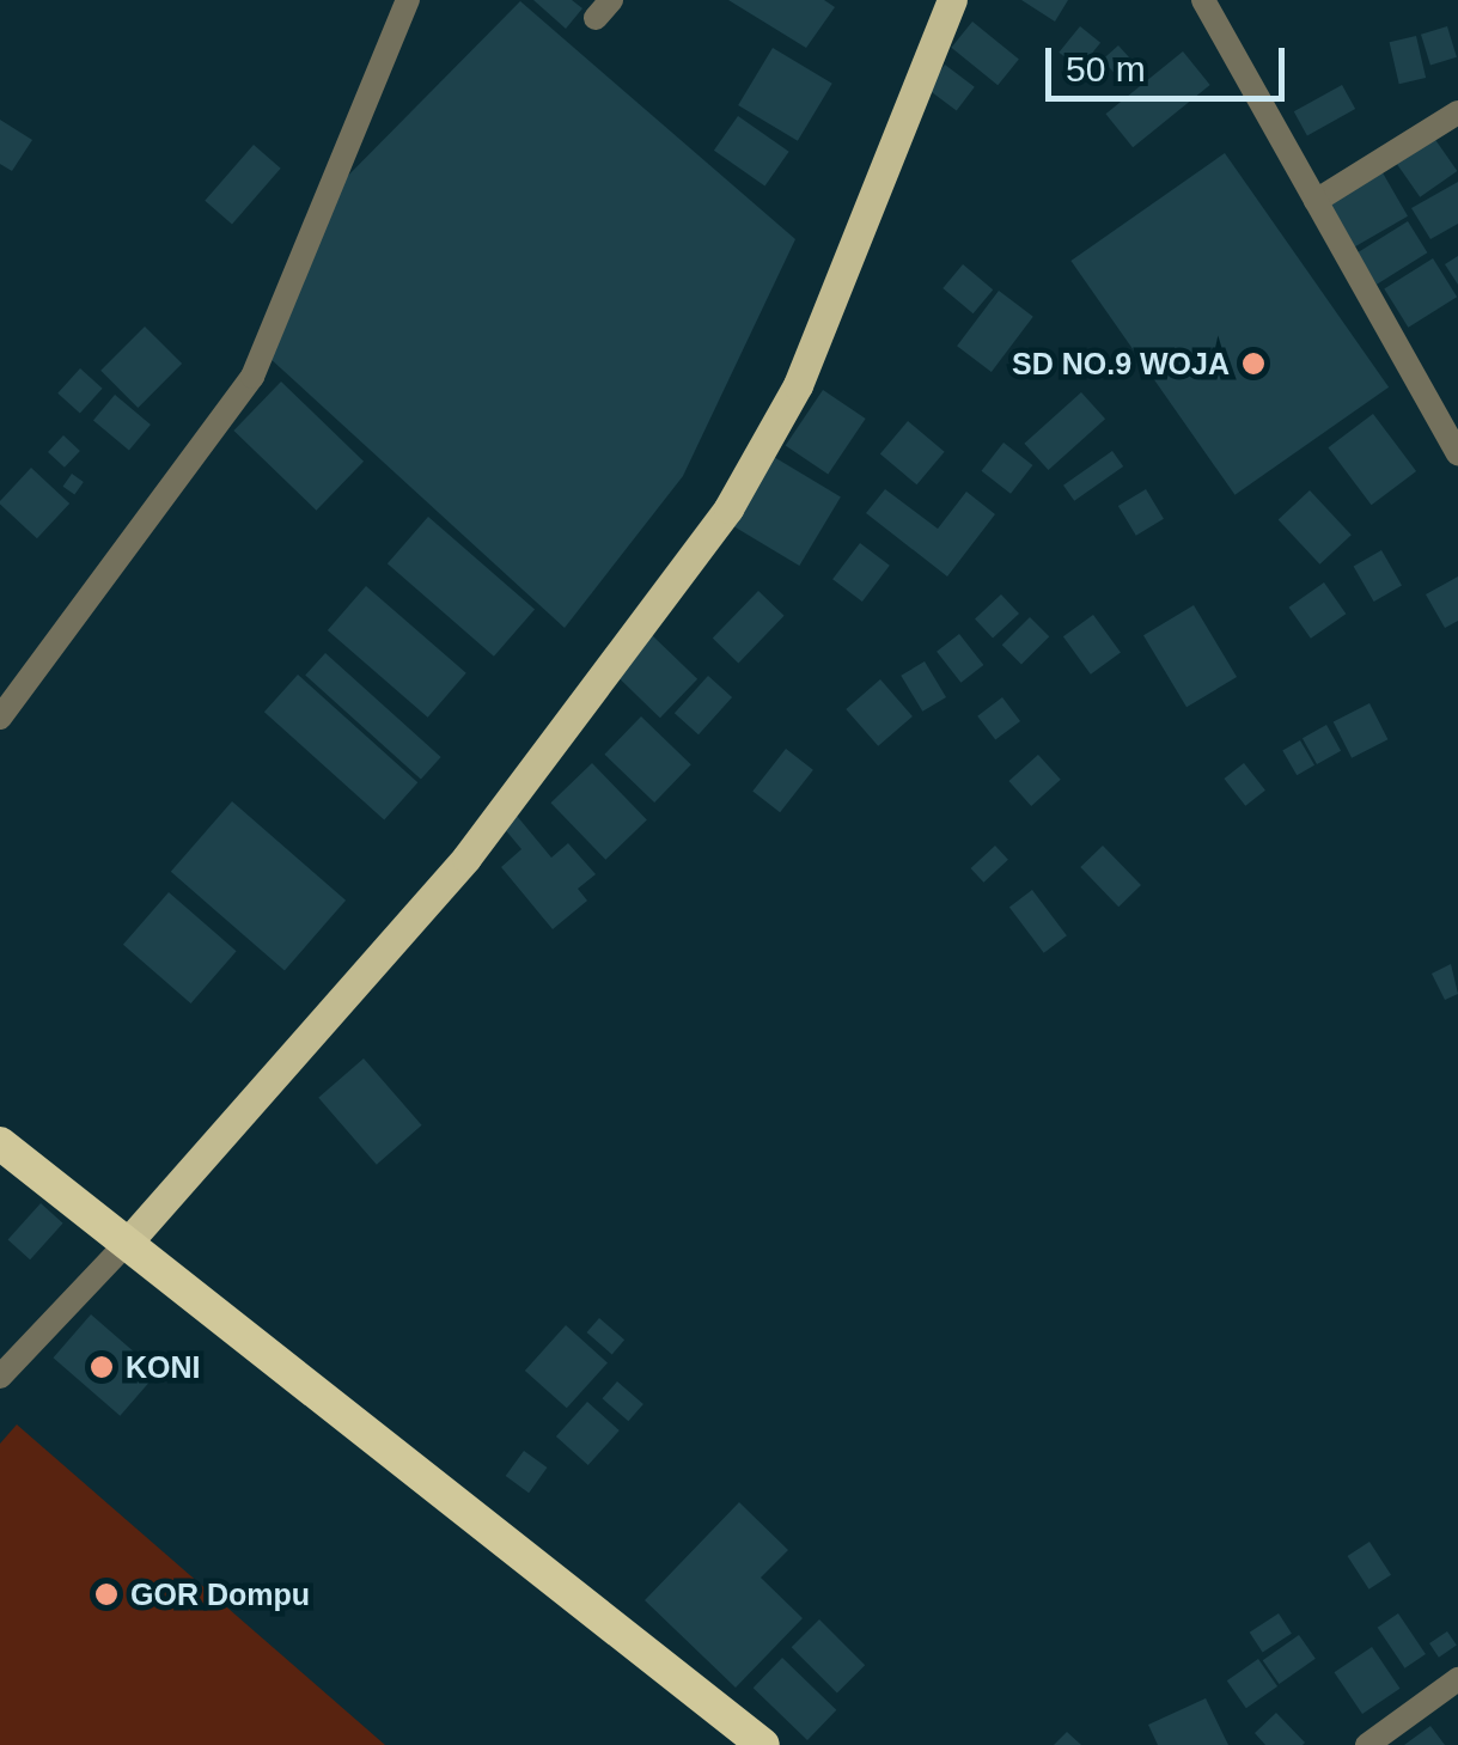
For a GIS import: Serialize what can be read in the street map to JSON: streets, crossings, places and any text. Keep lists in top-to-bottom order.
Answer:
{
  "places": ["SD NO.9 WOJA", "KONI", "GOR Dompu"],
  "scale_bar": "50 m"
}
